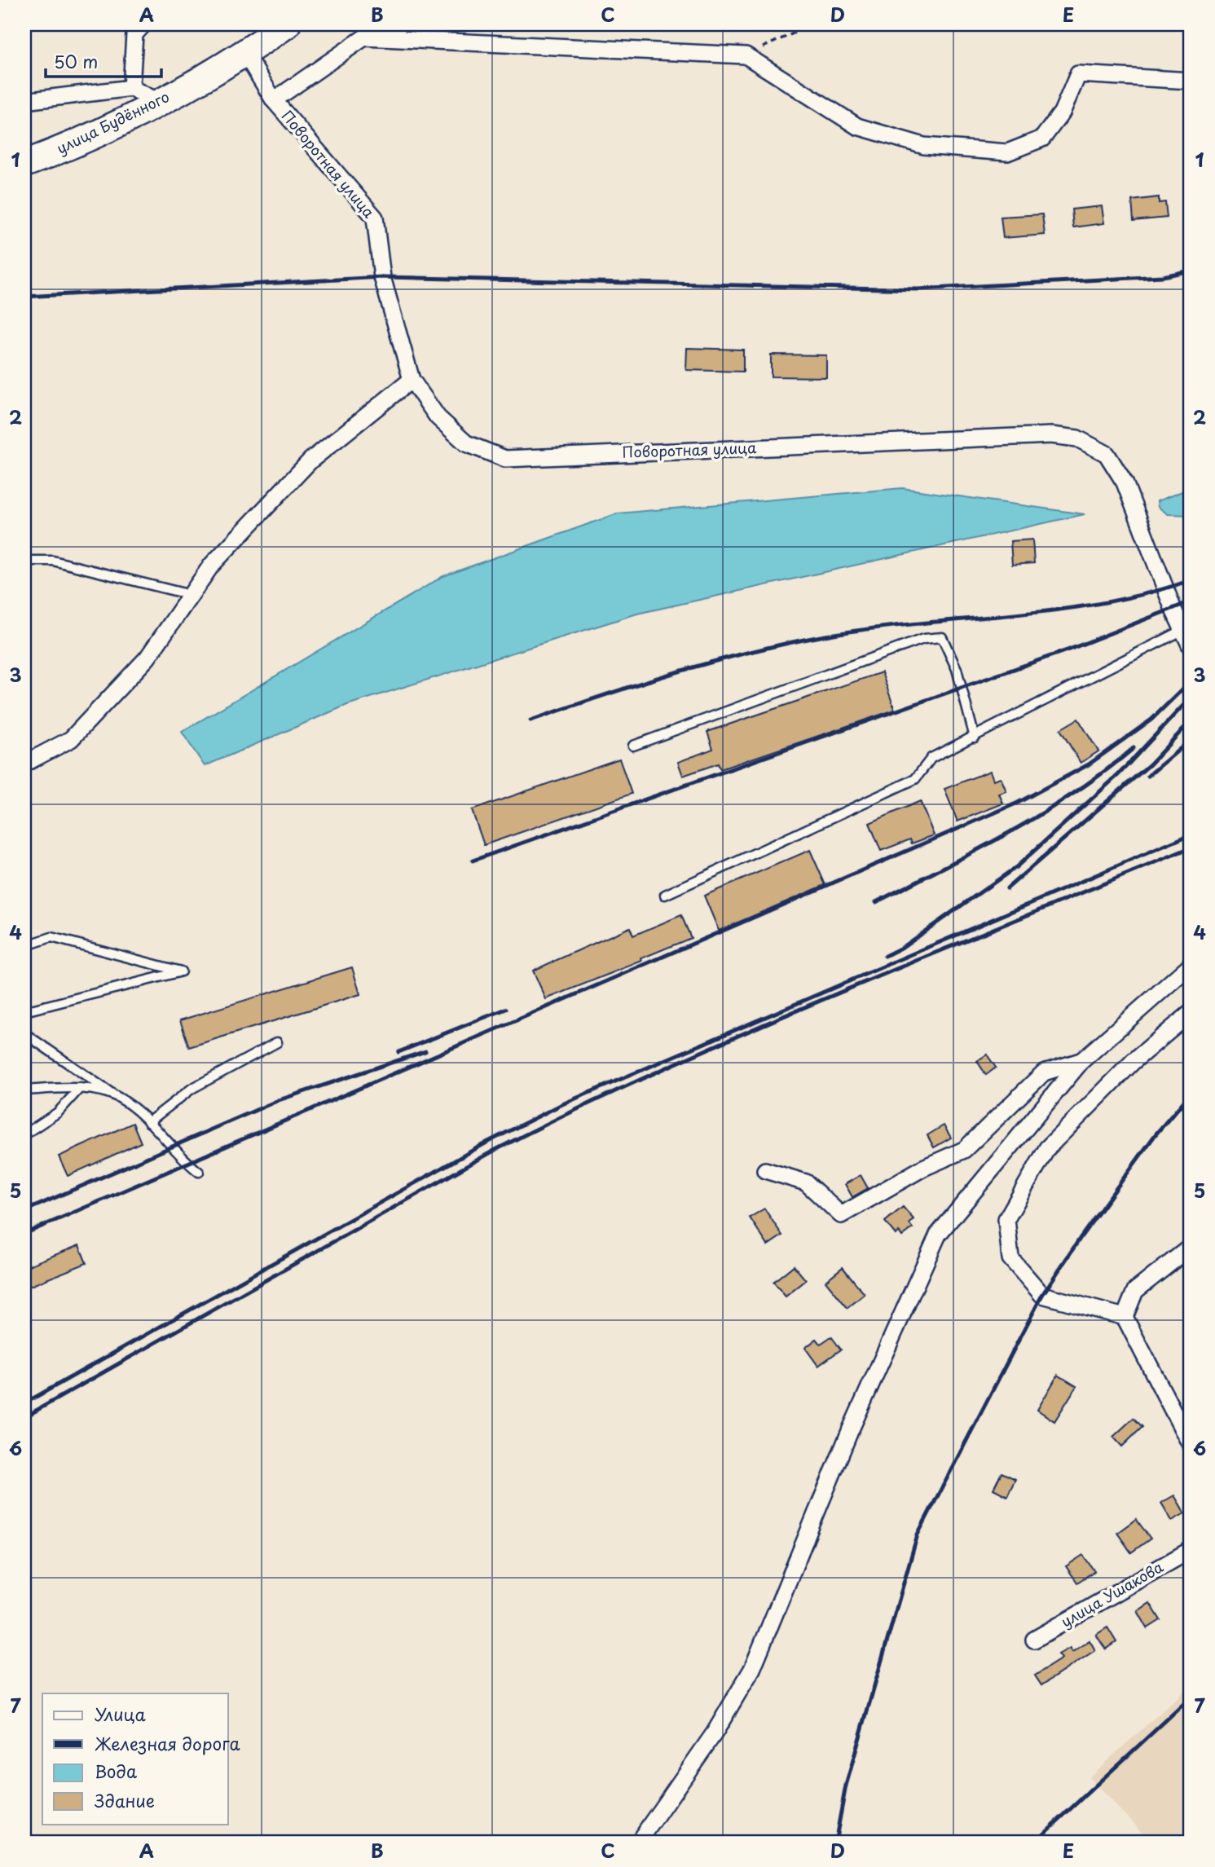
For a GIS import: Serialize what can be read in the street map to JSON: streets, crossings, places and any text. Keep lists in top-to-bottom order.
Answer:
{
  "streets": {
    "main road": ["улица Будённого"],
    "street": ["Поворотная улица", "улица Ушакова"]
  },
  "crossings": [
    ["улица Будённого", "Поворотная улица"]
  ],
  "legend": [
    "Улица",
    "Железная дорога",
    "Вода",
    "Здание"
  ],
  "scale_bar": "50 m",
  "grid": {
    "columns": [
      "A",
      "B",
      "C",
      "D",
      "E"
    ],
    "rows": [
      "1",
      "2",
      "3",
      "4",
      "5",
      "6",
      "7"
    ]
  }
}
